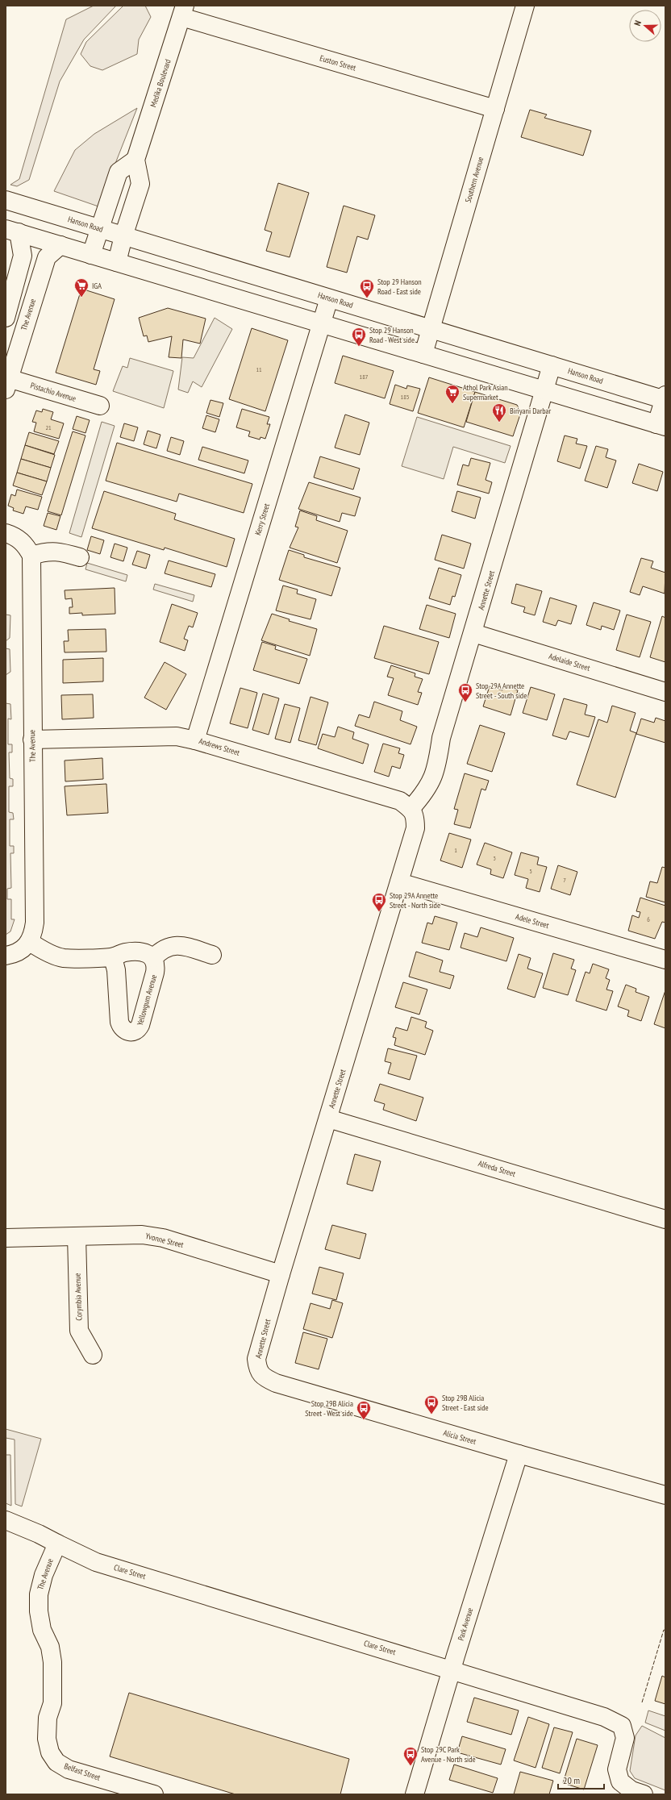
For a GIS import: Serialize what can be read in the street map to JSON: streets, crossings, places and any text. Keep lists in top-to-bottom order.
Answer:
{
  "streets": {
    "street": [
      "Euston Street",
      "Medika Boulevard",
      "Southern Avenue",
      "Hanson Road",
      "The Avenue",
      "Pistachio Avenue",
      "Kerry Street",
      "Annette Street",
      "Adelaide Street",
      "Andrews Street",
      "Adele Street",
      "Yellowgum Avenue",
      "Alfreda Street",
      "Yvonne Street",
      "Corymbia Avenue",
      "Alicia Street",
      "Clare Street",
      "Park Avenue",
      "Belfast Street"
    ]
  },
  "crossings": [
    ["Euston Street", "Medika Boulevard"],
    ["Euston Street", "Southern Avenue"],
    ["Medika Boulevard", "Hanson Road"],
    ["Southern Avenue", "Hanson Road"],
    ["Hanson Road", "Kerry Street"],
    ["Hanson Road", "Annette Street"],
    ["The Avenue", "Pistachio Avenue"],
    ["The Avenue", "Andrews Street"],
    ["The Avenue", "Clare Street"],
    ["The Avenue", "Belfast Street"],
    ["Kerry Street", "Andrews Street"],
    ["Annette Street", "Adelaide Street"],
    ["Annette Street", "Andrews Street"],
    ["Annette Street", "Adele Street"],
    ["Annette Street", "Alfreda Street"],
    ["Annette Street", "Yvonne Street"],
    ["Annette Street", "Alicia Street"],
    ["Yvonne Street", "Corymbia Avenue"],
    ["Alicia Street", "Park Avenue"],
    ["Clare Street", "Park Avenue"]
  ],
  "places": {
    "supermarket": ["IGA", "Athol Park Asian Supermarket"],
    "bus stop": [
      "Stop 29 Hanson Road - East side",
      "Stop 29 Hanson Road - West side",
      "Stop 29A Annette Street - South side",
      "Stop 29A Annette Street - North side",
      "Stop 29B Alicia Street - East side",
      "Stop 29B Alicia Street - West side",
      "Stop 29C Park Avenue - North side"
    ],
    "restaurant": ["Biriyani Darbar"]
  },
  "house_numbers": [
    "11",
    "187",
    "185",
    "21",
    "1",
    "3",
    "5",
    "7",
    "6"
  ],
  "scale_bar": "20 m",
  "north": "left"
}
